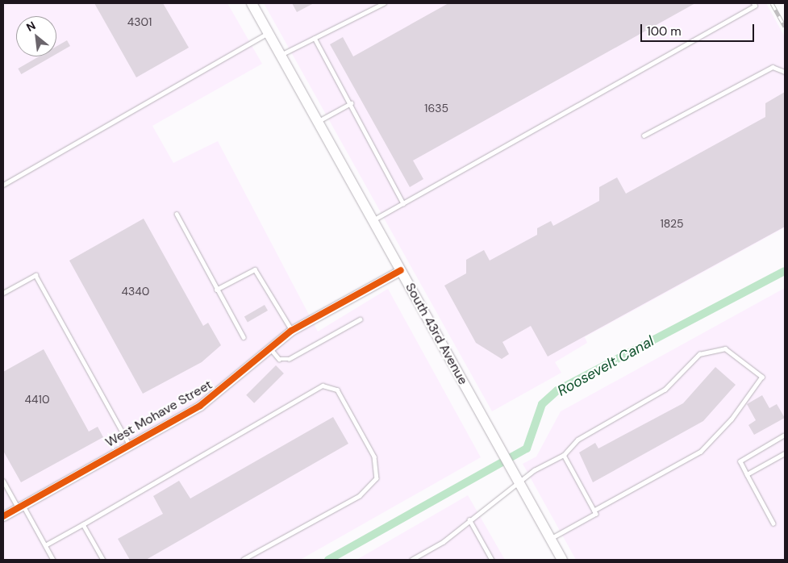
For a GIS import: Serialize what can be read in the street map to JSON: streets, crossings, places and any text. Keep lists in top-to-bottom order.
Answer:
{
  "streets": {
    "main road": ["South 43rd Avenue"],
    "street": ["West Mohave Street"]
  },
  "crossings": [
    ["South 43rd Avenue", "West Mohave Street"]
  ],
  "water": ["Roosevelt Canal"],
  "house_numbers": [
    "4301",
    "1635",
    "1825",
    "4340",
    "4410"
  ],
  "scale_bar": "100 m",
  "north": "top left"
}
